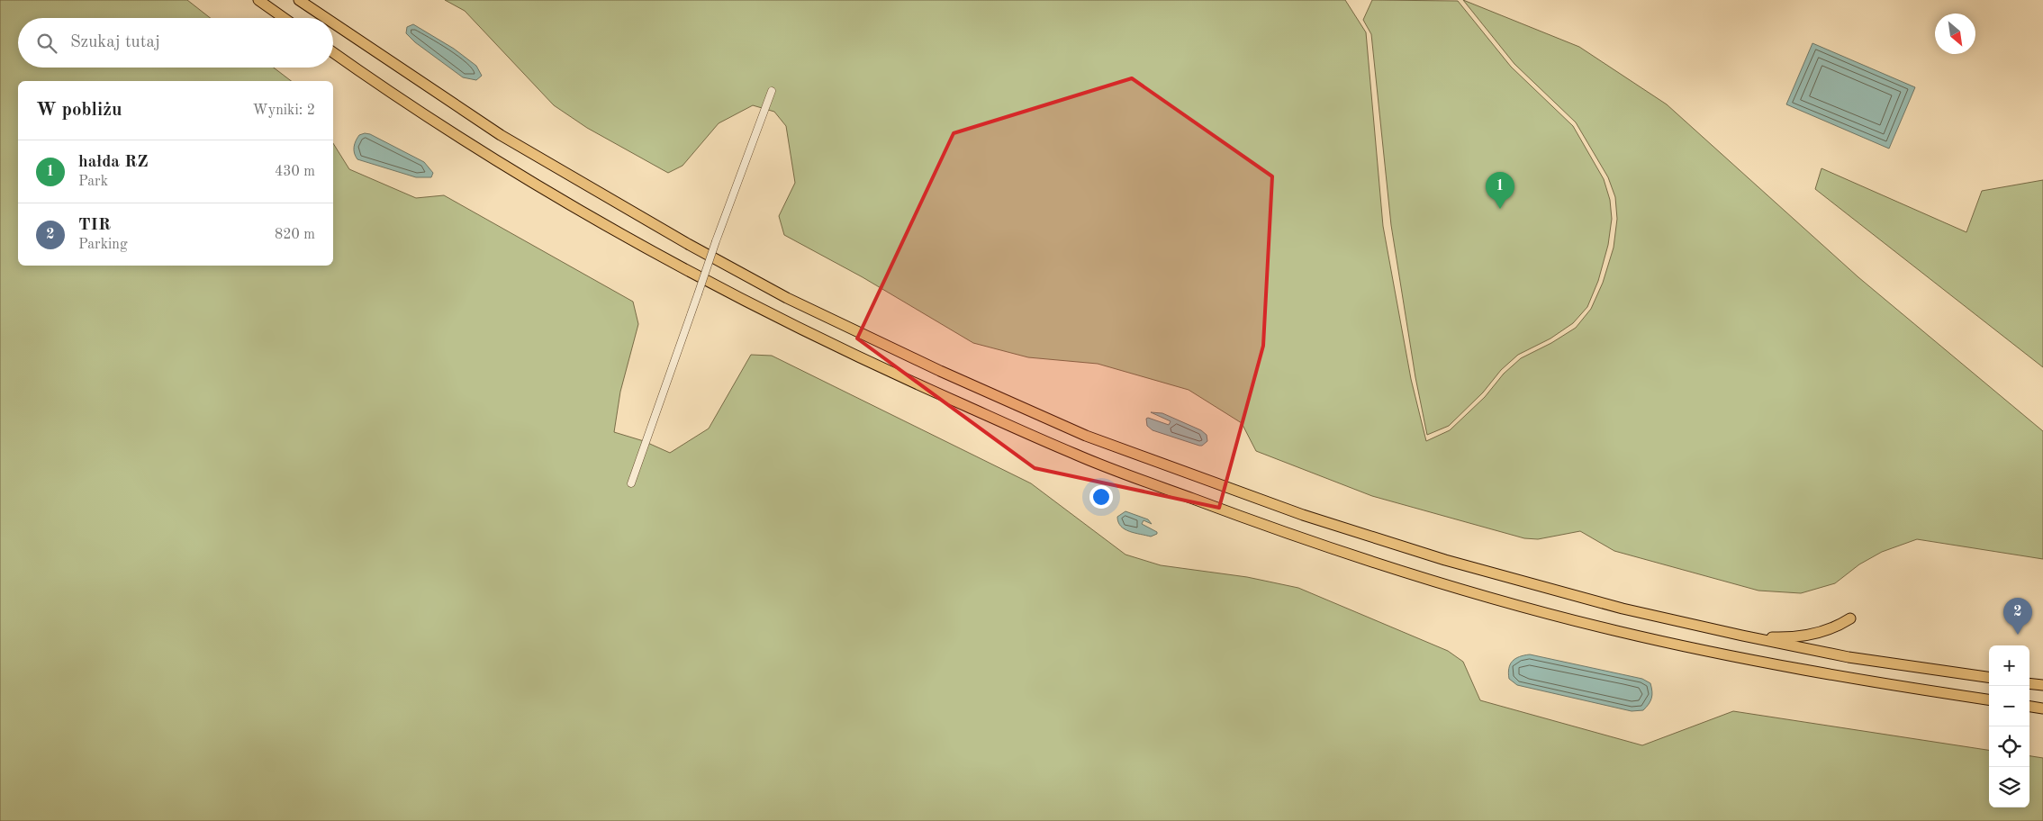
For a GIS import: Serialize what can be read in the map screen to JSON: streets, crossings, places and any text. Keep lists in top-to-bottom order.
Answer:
{
  "north": "bottom right",
  "page": {
    "search": "Szukaj tutaj",
    "heading": ["W pobliżu", "Wyniki: 2"],
    "list": [
      {
        "mark": "1",
        "name": "hałda RZ",
        "note": "Park",
        "value": "430 m"
      },
      {
        "mark": "2",
        "name": "TIR",
        "note": "Parking",
        "value": "820 m"
      }
    ],
    "pins": ["1", "2"],
    "map_buttons": ["+", "−"]
  }
}
